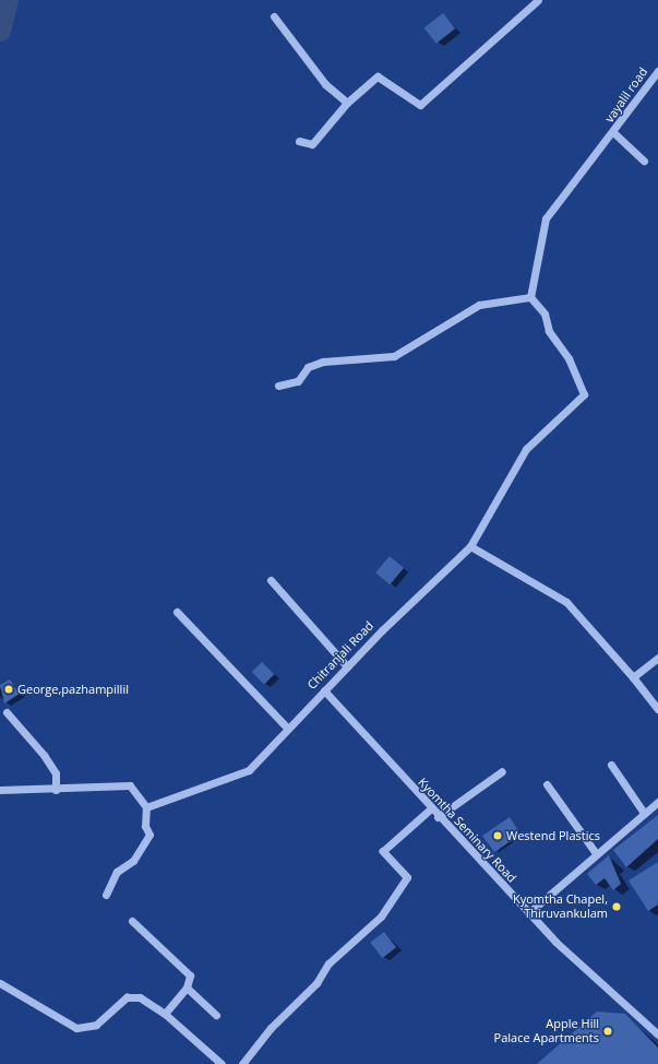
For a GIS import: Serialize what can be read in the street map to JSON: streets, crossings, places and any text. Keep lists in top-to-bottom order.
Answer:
{
  "streets": {
    "street": ["vayalil road", "Chitranjali Road", "Kyomtha Seminary Road"]
  },
  "crossings": [
    ["vayalil road", "Chitranjali Road"],
    ["Chitranjali Road", "Kyomtha Seminary Road"]
  ],
  "places": [
    "George,pazhampillil",
    "Westend Plastics",
    "Kyomtha Chapel, Thiruvankulam",
    "Apple Hill Palace Apartments"
  ]
}
